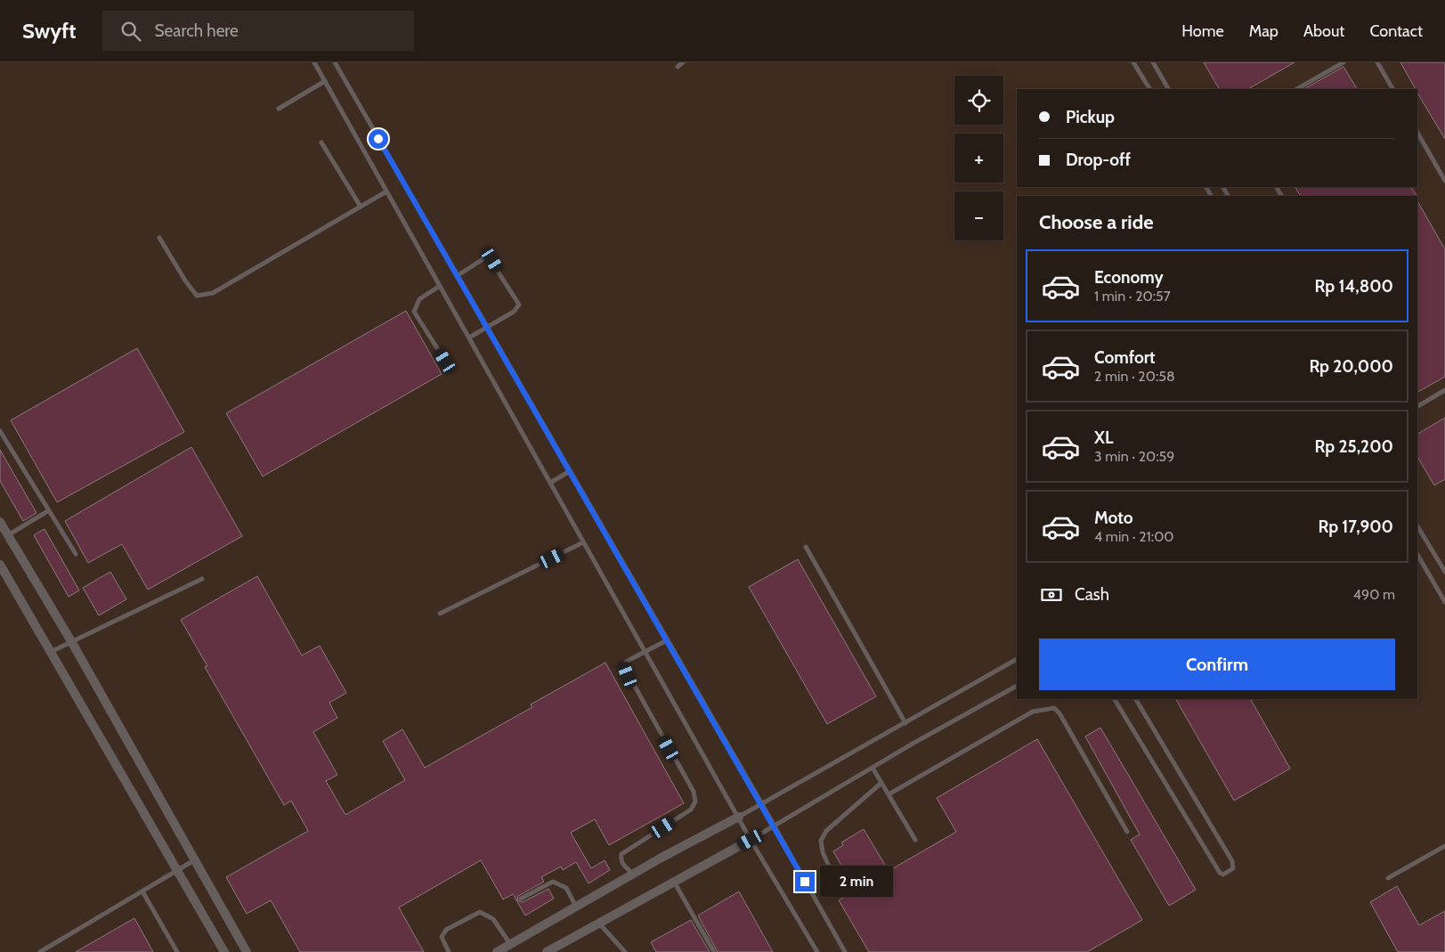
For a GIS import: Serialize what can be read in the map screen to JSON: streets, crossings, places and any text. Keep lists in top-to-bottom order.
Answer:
{
  "page": {
    "header": "Swyft",
    "search": "Search here",
    "nav": [
      "Home",
      "Map",
      "About",
      "Contact"
    ],
    "map_buttons": ["+", "−"],
    "banner": ["Pickup", "Drop-off"],
    "heading": "Choose a ride",
    "list": [
      {
        "name": "Economy",
        "note": "1 min · 20:57",
        "value": "Rp 14,800"
      },
      {
        "name": "Comfort",
        "note": "2 min · 20:58",
        "value": "Rp 20,000"
      },
      {
        "name": "XL",
        "note": "3 min · 20:59",
        "value": "Rp 25,200"
      },
      {
        "name": "Moto",
        "note": "4 min · 21:00",
        "value": "Rp 17,900"
      }
    ],
    "pay": ["Cash", "490 m"],
    "buttons": "Confirm",
    "bubble": "2 min"
  }
}
